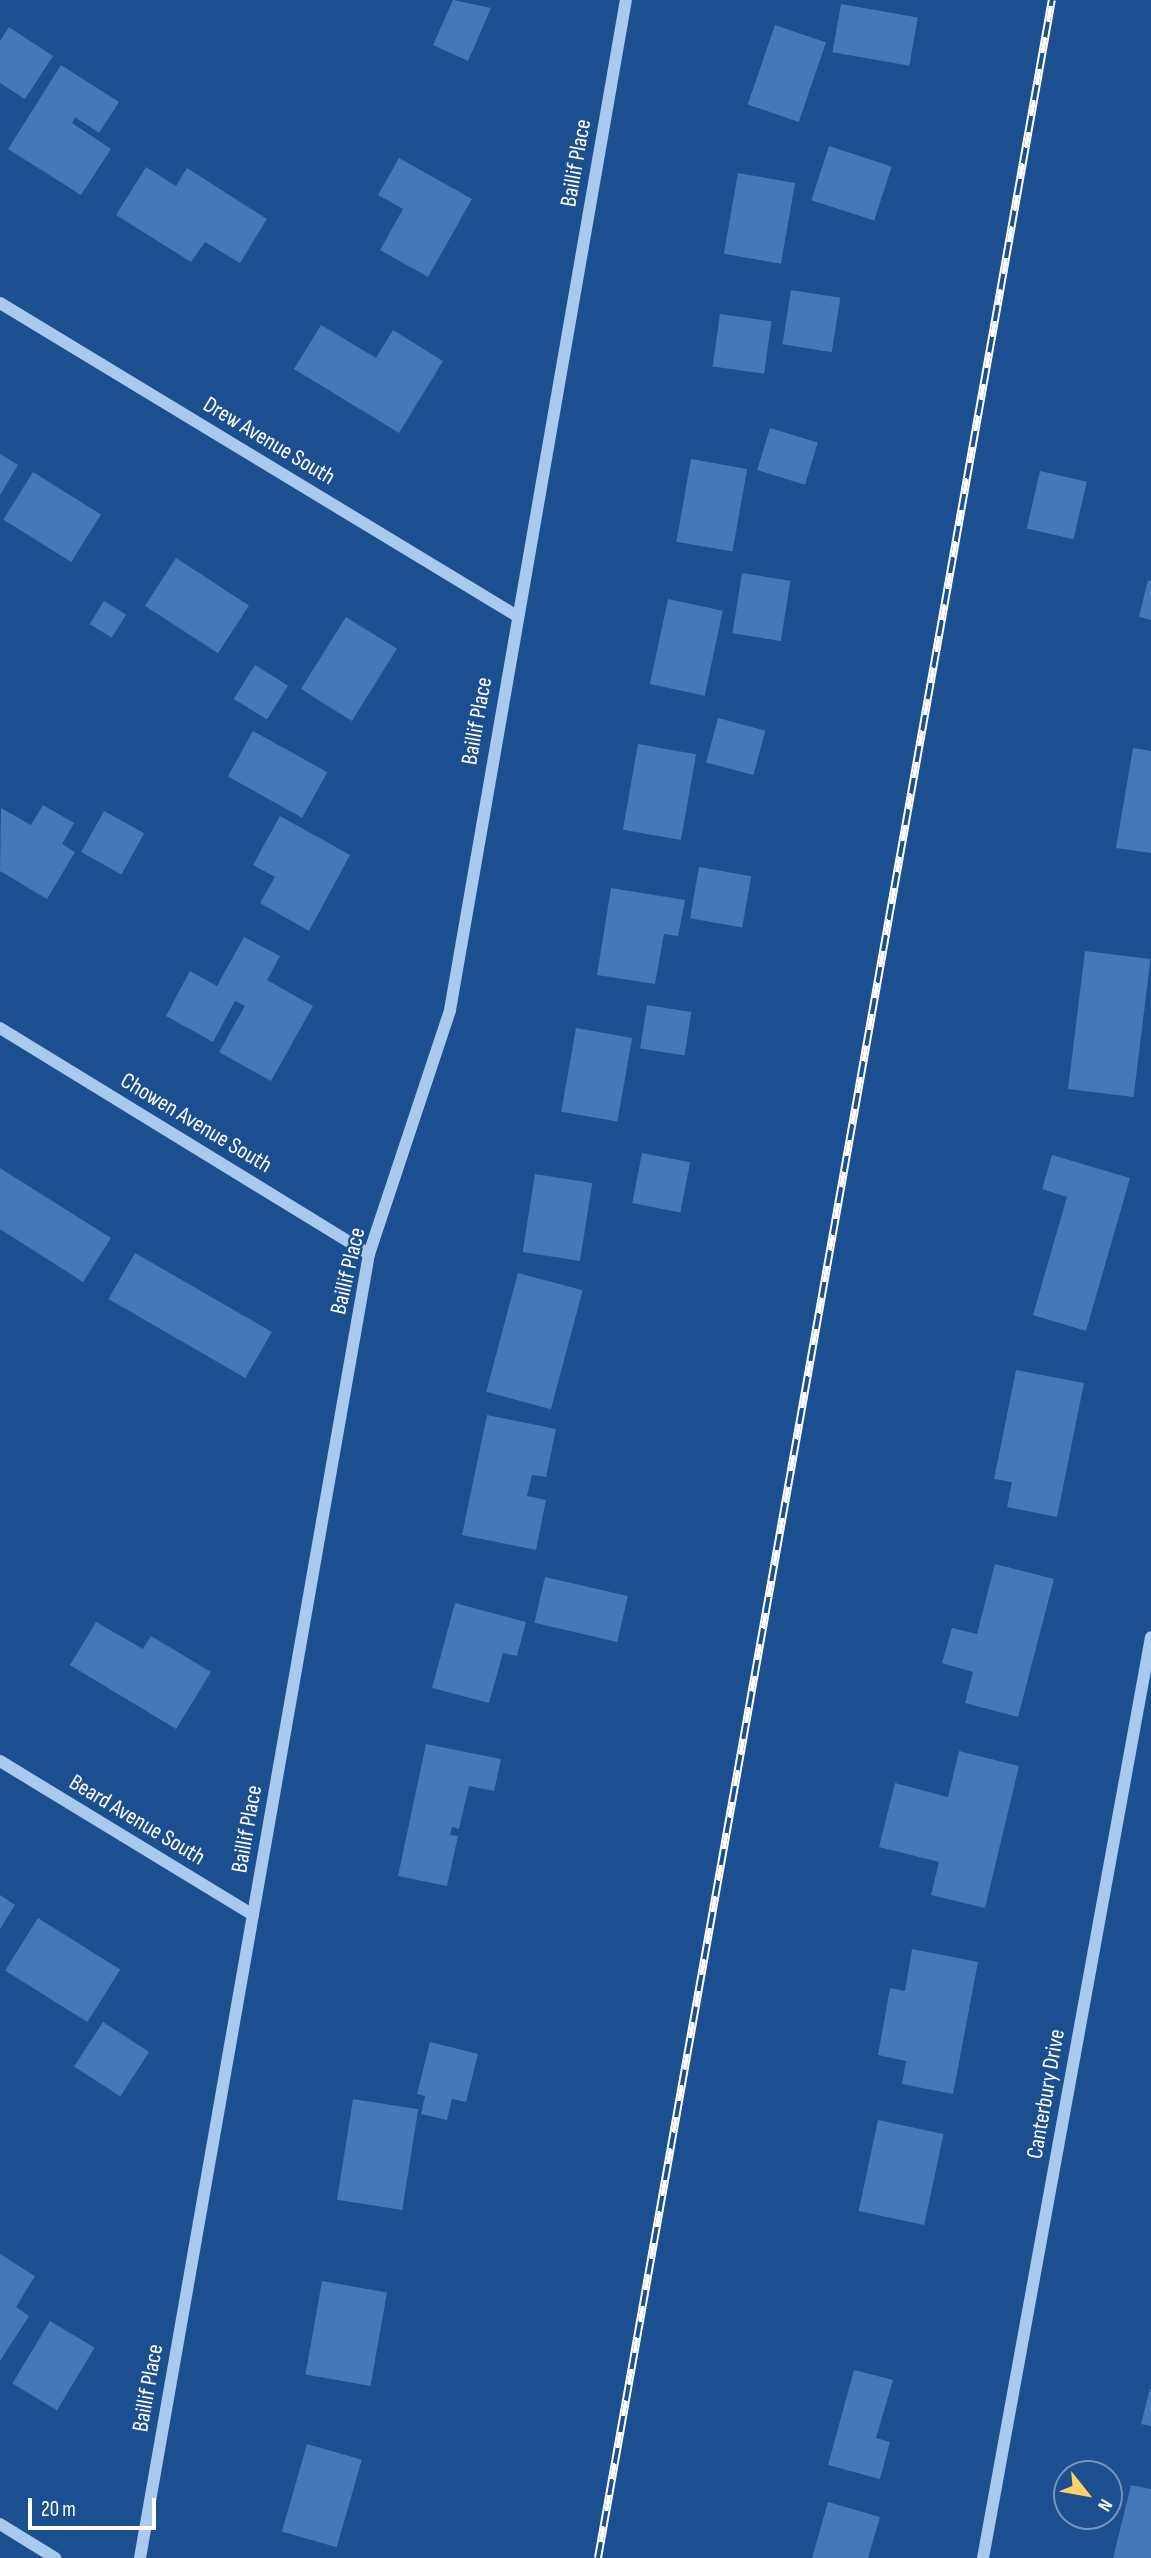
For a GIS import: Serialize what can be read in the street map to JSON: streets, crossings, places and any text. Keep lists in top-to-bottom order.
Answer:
{
  "streets": {
    "street": [
      "Baillif Place",
      "Drew Avenue South",
      "Chowen Avenue South",
      "Beard Avenue South",
      "Canterbury Drive"
    ]
  },
  "crossings": [
    ["Baillif Place", "Drew Avenue South"],
    ["Baillif Place", "Chowen Avenue South"],
    ["Baillif Place", "Beard Avenue South"]
  ],
  "scale_bar": "20 m",
  "north": "bottom right"
}
